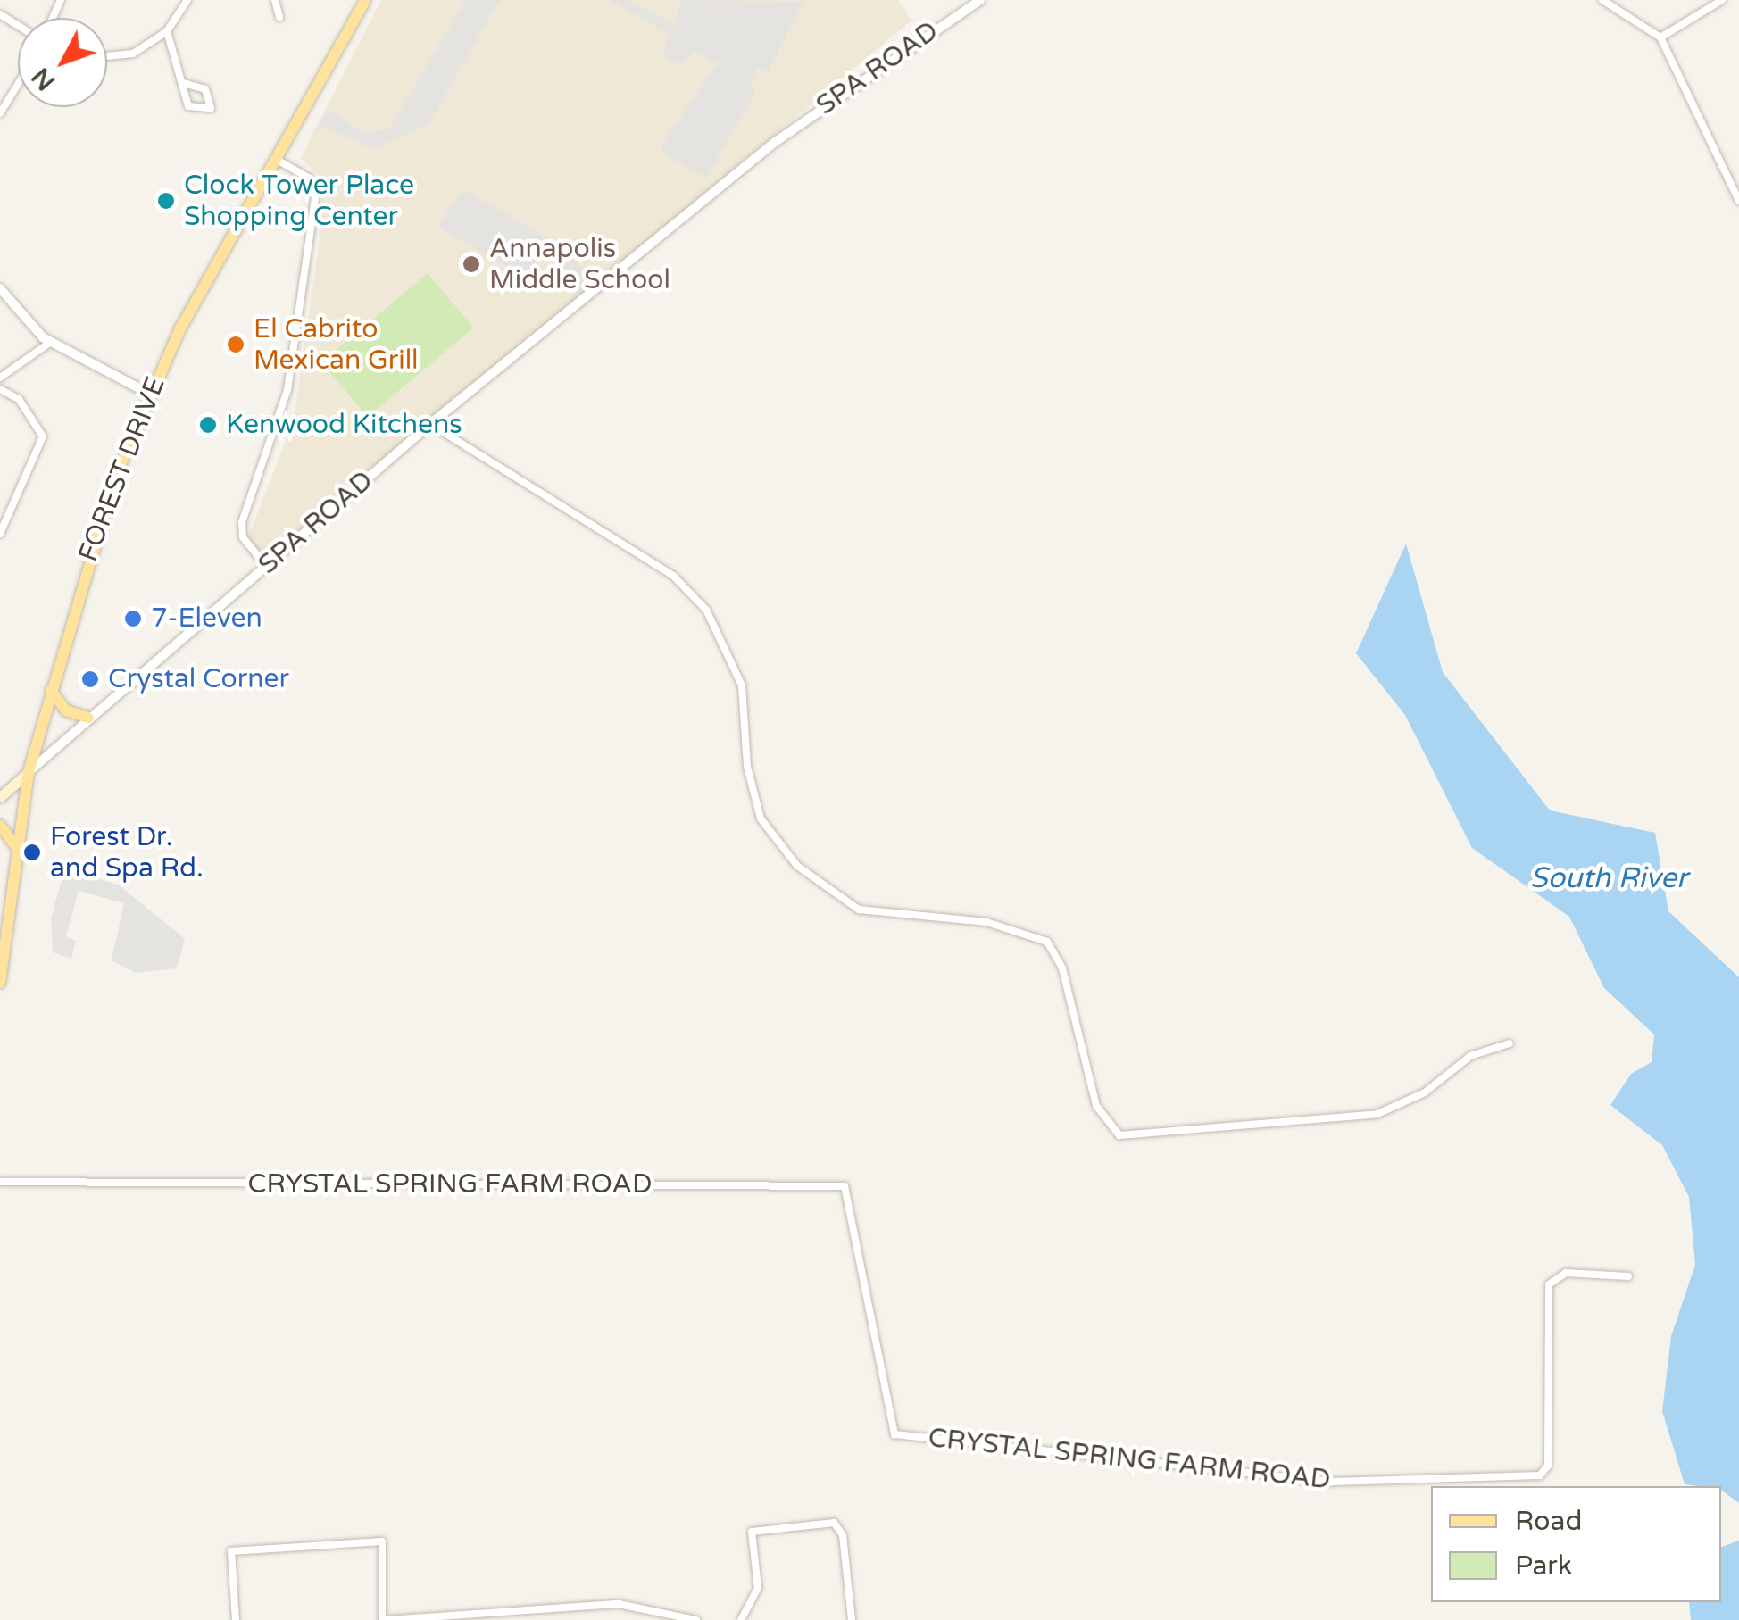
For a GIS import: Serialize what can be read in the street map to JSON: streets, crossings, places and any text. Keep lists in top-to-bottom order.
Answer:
{
  "streets": {
    "main road": ["SPA ROAD", "FOREST DRIVE"],
    "street": ["CRYSTAL SPRING FARM ROAD"]
  },
  "crossings": [
    ["SPA ROAD", "FOREST DRIVE"]
  ],
  "water": ["South River"],
  "places": [
    "Clock Tower Place Shopping Center",
    "Annapolis Middle School",
    "El Cabrito Mexican Grill",
    "Kenwood Kitchens",
    "7-Eleven",
    "Crystal Corner",
    "Forest Dr. and Spa Rd."
  ],
  "legend": ["Road", "Park"],
  "north": "bottom left"
}
